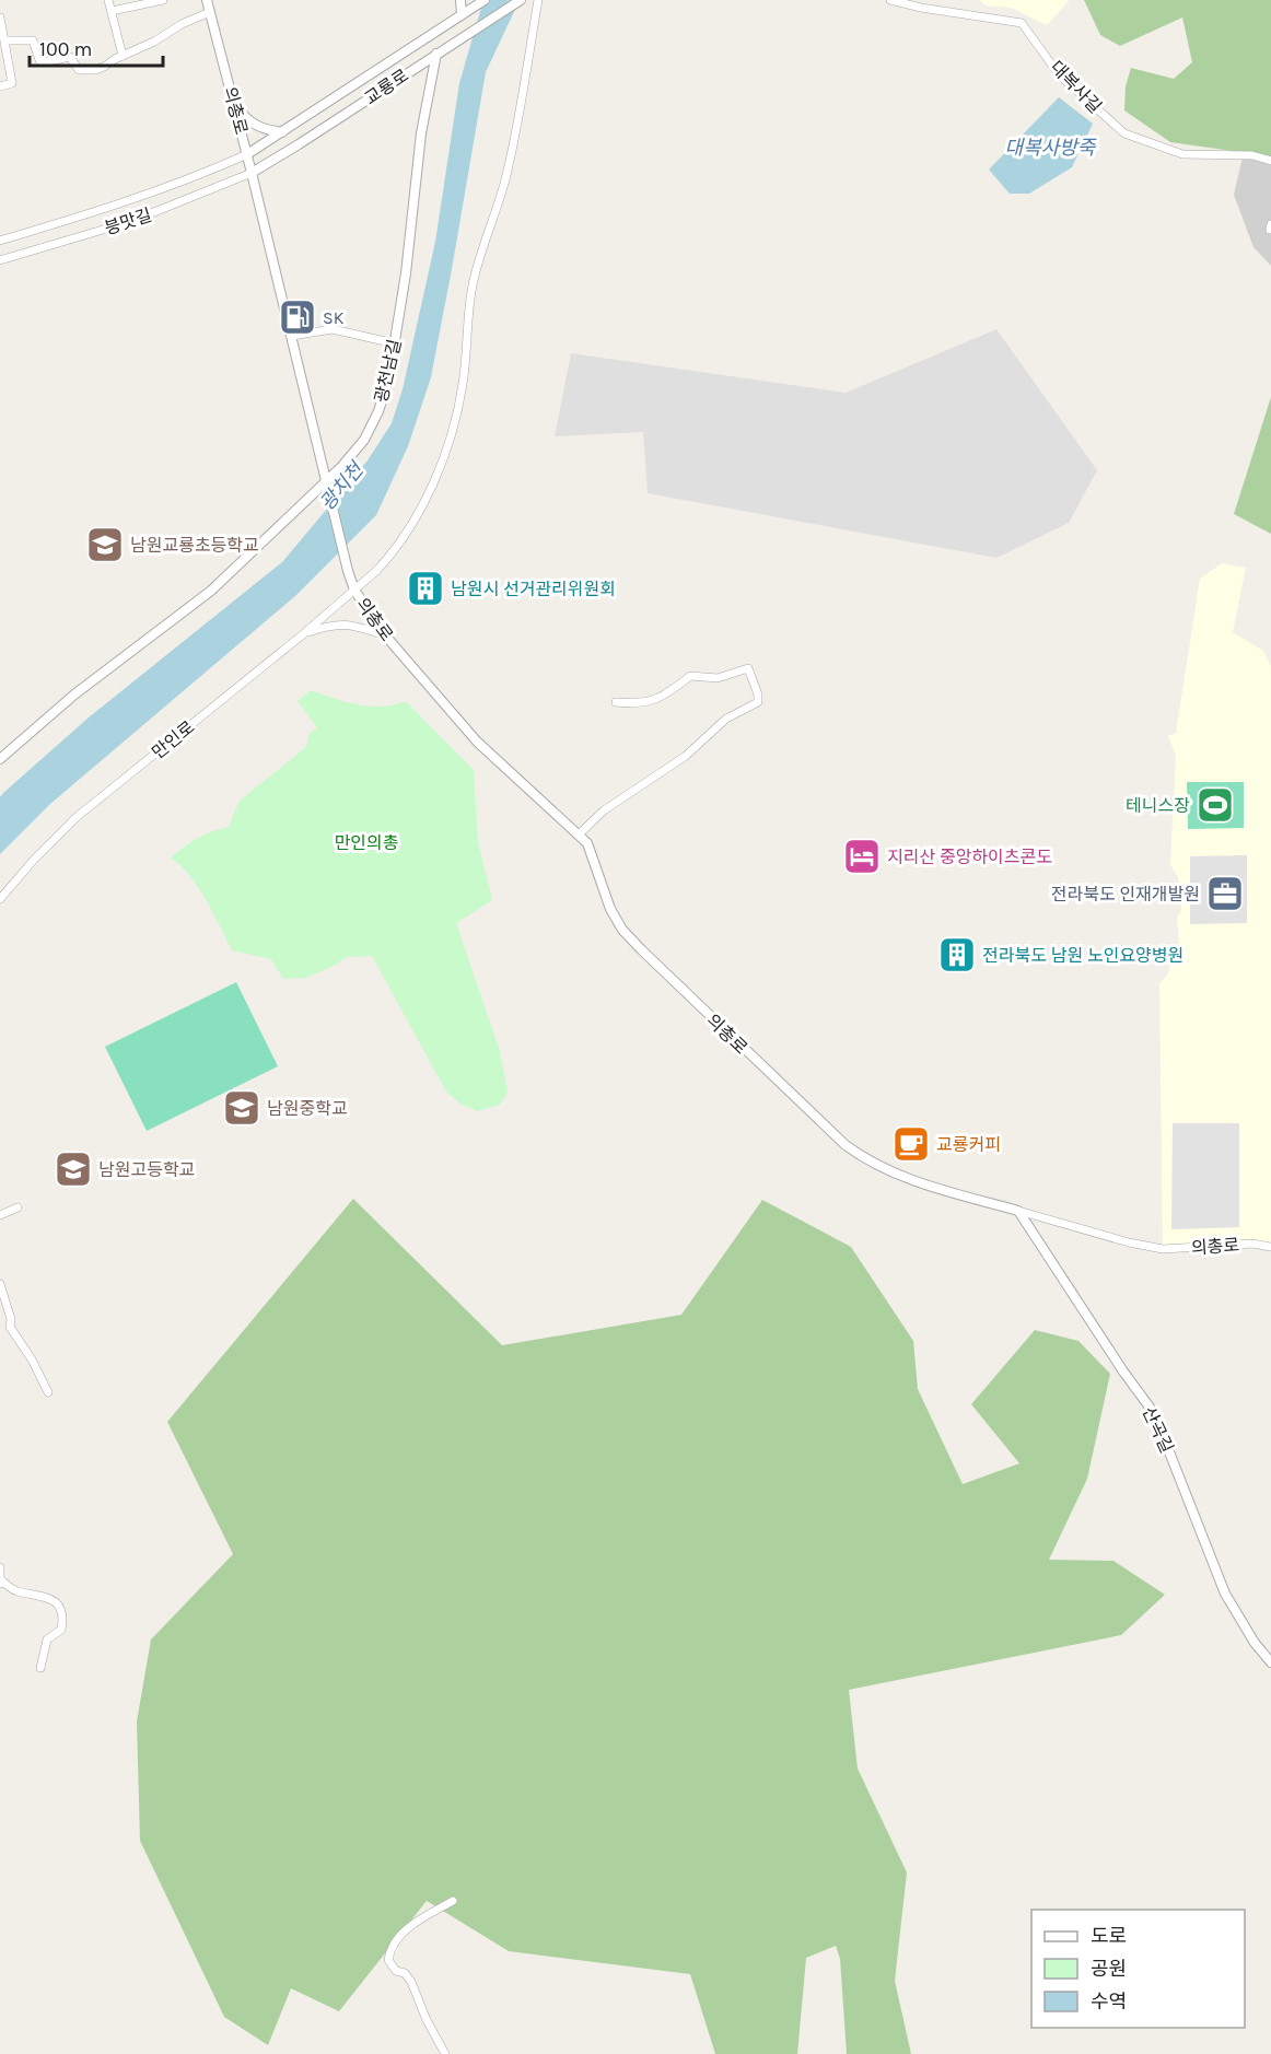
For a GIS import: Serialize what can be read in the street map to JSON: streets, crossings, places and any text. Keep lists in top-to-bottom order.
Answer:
{
  "streets": {
    "street": [
      "교룡로",
      "대복사길",
      "의총로",
      "붕맛길",
      "광천남길",
      "만인로",
      "산곡길"
    ]
  },
  "crossings": [
    ["교룡로", "의총로"],
    ["교룡로", "붕맛길"],
    ["교룡로", "광천남길"],
    ["의총로", "붕맛길"],
    ["의총로", "광천남길"],
    ["의총로", "만인로"],
    ["의총로", "산곡길"]
  ],
  "water": ["대복사방죽", "광치천"],
  "parks": ["만인의총"],
  "places": {
    "fuel station": ["SK"],
    "school or university": ["남원교룡초등학교", "남원중학교", "남원고등학교"],
    "building": ["남원시 선거관리위원회", "전라북도 남원 노인요양병원"],
    "sports": ["테니스장"],
    "hotel": ["지리산 중앙하이츠콘도"],
    "office": ["전라북도 인재개발원"],
    "cafe": ["교룡커피"]
  },
  "legend": ["도로", "공원", "수역"],
  "scale_bar": "100 m"
}
